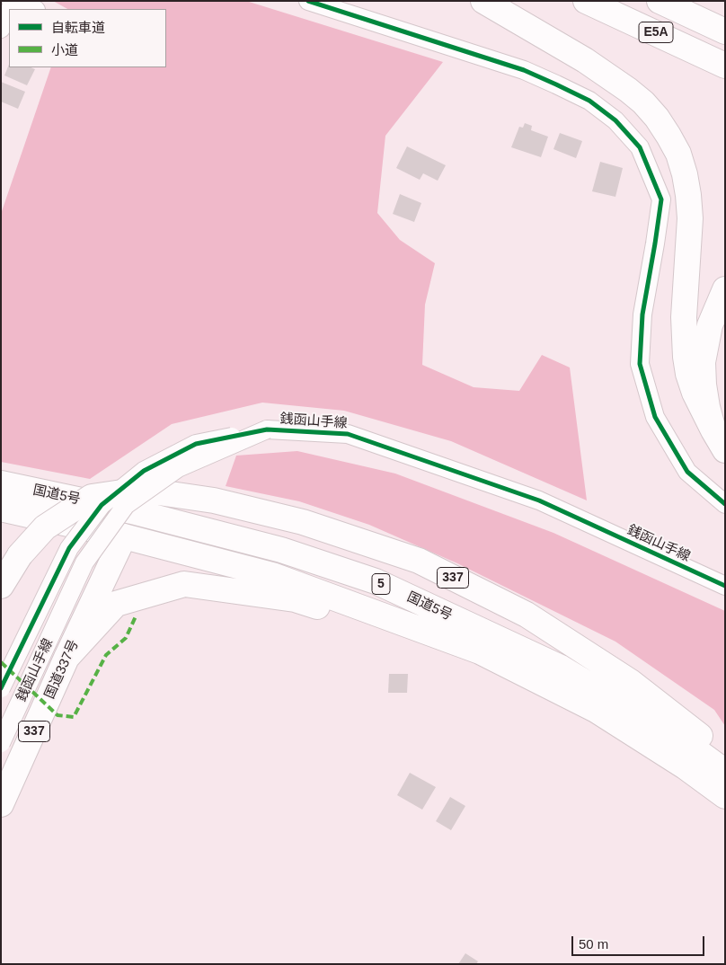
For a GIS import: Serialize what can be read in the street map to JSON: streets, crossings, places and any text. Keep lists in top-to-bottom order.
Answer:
{
  "streets": {
    "highway": [
      "E5A",
      "国道5号",
      "337",
      "5",
      "国道337号"
    ],
    "street": ["銭函山手線"]
  },
  "crossings": [
    ["国道5号", "337"],
    ["国道5号", "国道337号"],
    ["337", "国道337号"]
  ],
  "legend": ["自転車道", "小道"],
  "scale_bar": "50 m"
}
